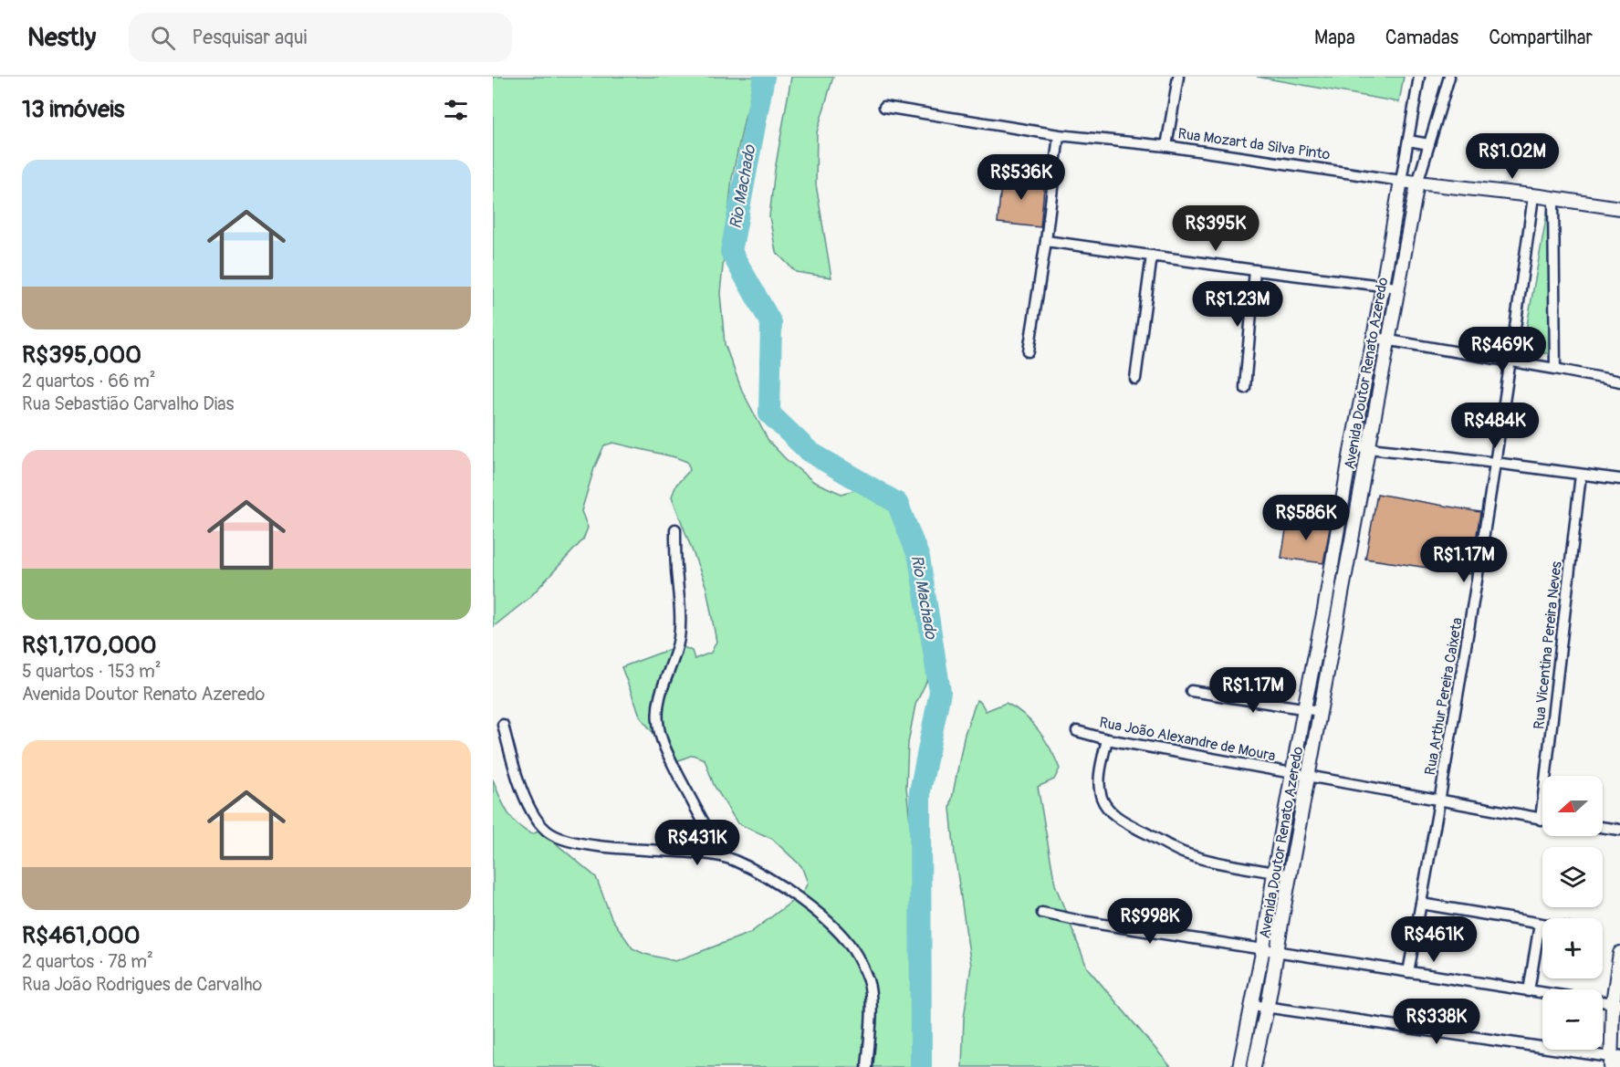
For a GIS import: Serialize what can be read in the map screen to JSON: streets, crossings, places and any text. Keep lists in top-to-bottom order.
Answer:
{
  "streets": {
    "street": [
      "Rua Mozart da Silva Pinto",
      "Avenida Doutor Renato Azeredo",
      "Rua Vicentina Pereira Neves",
      "Rua Arthur Pereira Caixeta",
      "Rua João Alexandre de Moura"
    ]
  },
  "crossings": [
    ["Rua Mozart da Silva Pinto", "Avenida Doutor Renato Azeredo"],
    ["Rua Mozart da Silva Pinto", "Rua Arthur Pereira Caixeta"],
    ["Avenida Doutor Renato Azeredo", "Rua João Alexandre de Moura"],
    ["Rua Vicentina Pereira Neves", "Rua João Alexandre de Moura"],
    ["Rua Arthur Pereira Caixeta", "Rua João Alexandre de Moura"]
  ],
  "water": ["Rio Machado"],
  "north": "left",
  "page": {
    "header": "Nestly",
    "search": "Pesquisar aqui",
    "nav": ["Mapa", "Camadas", "Compartilhar"],
    "heading": "13 imóveis",
    "price": [
      "R$1.02M",
      "R$536K",
      "R$395K",
      "R$1.23M",
      "R$469K",
      "R$484K",
      "R$586K",
      "R$1.17M",
      "R$1.17M",
      "R$431K",
      "R$998K",
      "R$461K",
      "R$338K"
    ],
    "list": [
      {
        "name": "R$395,000",
        "note": "2 quartos · 66 m² · Rua Sebastião Carvalho Dias"
      },
      {
        "name": "R$1,170,000",
        "note": "5 quartos · 153 m² · Avenida Doutor Renato Azeredo"
      },
      {
        "name": "R$461,000",
        "note": "2 quartos · 78 m² · Rua João Rodrigues de Carvalho"
      }
    ],
    "map_buttons": ["+", "−"]
  }
}
